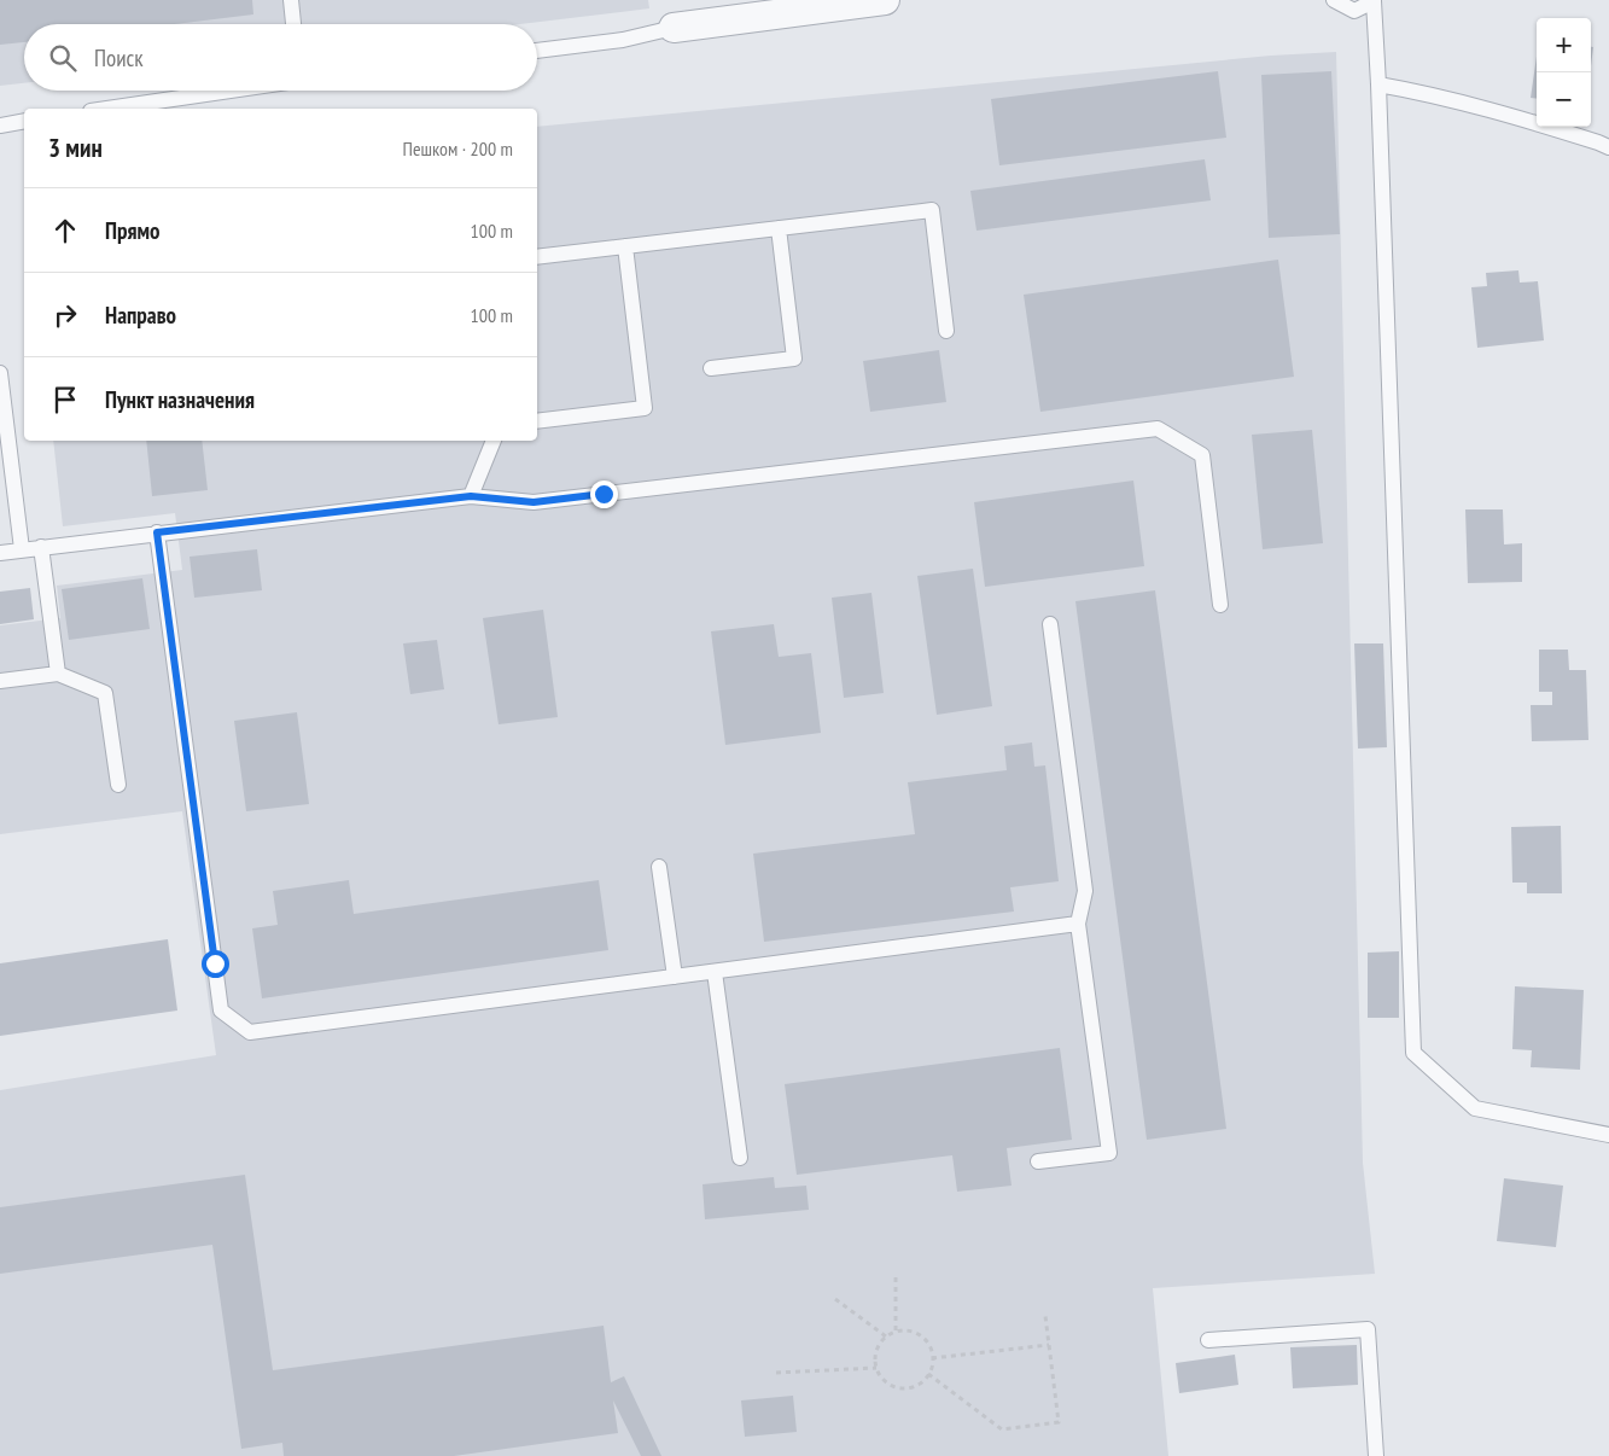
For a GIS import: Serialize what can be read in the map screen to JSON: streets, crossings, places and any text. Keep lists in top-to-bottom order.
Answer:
{
  "page": {
    "map_buttons": ["+", "−"],
    "search": "Поиск",
    "heading": ["3 мин", "Пешком · 200 m"],
    "list": [
      ["Прямо", "100 m"],
      ["Направо", "100 m"],
      "Пункт назначения"
    ]
  }
}
